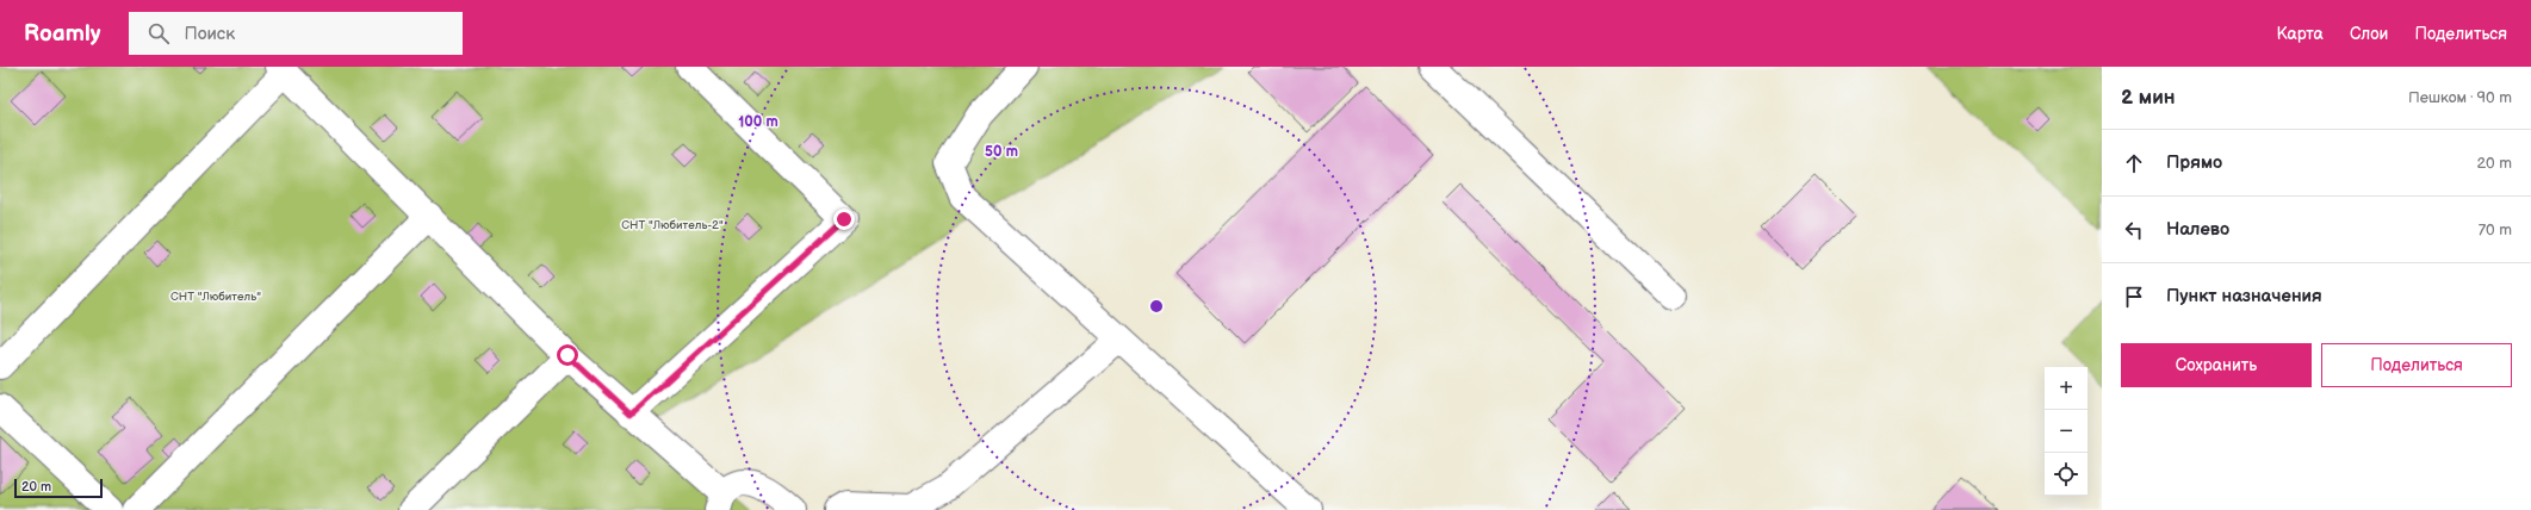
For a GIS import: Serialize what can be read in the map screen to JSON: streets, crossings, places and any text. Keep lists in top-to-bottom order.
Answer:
{
  "parks": ["СНТ \"Любитель-2\"", "СНТ \"Любитель\""],
  "scale_bar": "20 m",
  "page": {
    "header": "Roamly",
    "search": "Поиск",
    "nav": ["Карта", "Слои", "Поделиться"],
    "heading": ["2 мин", "Пешком · 90 m"],
    "list": [
      ["Прямо", "20 m"],
      ["Налево", "70 m"],
      "Пункт назначения"
    ],
    "buttons": ["Сохранить", "Поделиться"],
    "map_buttons": ["+", "−"],
    "scale": "20 m"
  },
  "rings": ["100 m", "50 m"]
}
